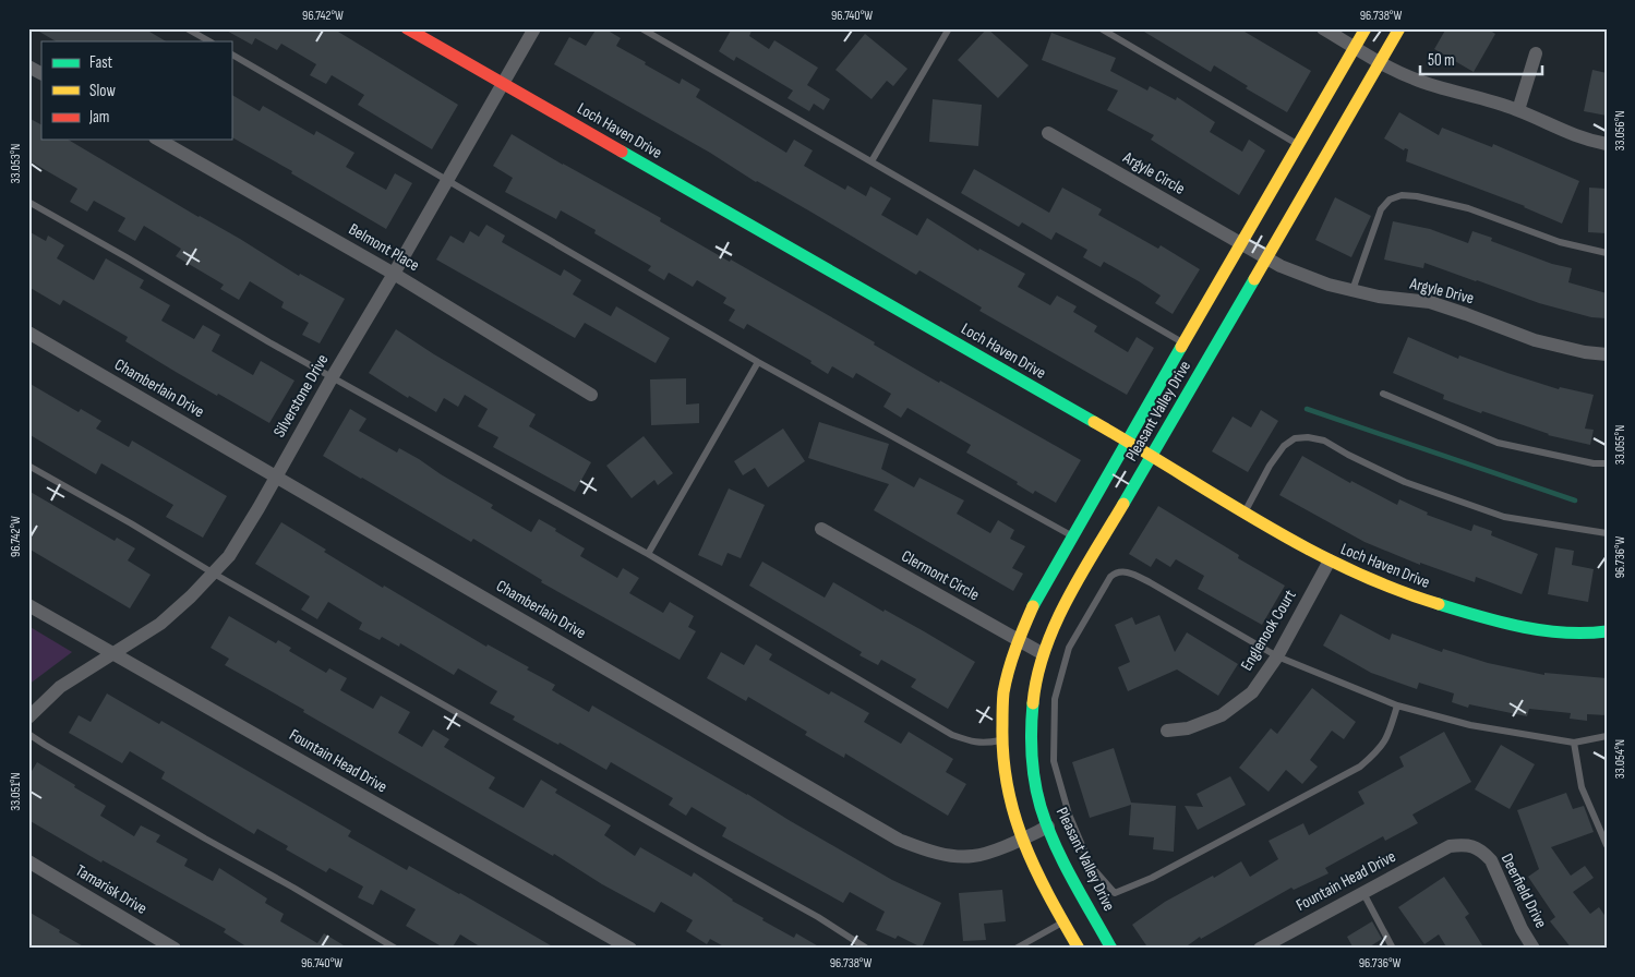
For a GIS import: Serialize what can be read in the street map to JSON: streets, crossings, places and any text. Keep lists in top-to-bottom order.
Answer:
{
  "streets": {
    "street": [
      "Loch Haven Drive",
      "Argyle Circle",
      "Belmont Place",
      "Argyle Drive",
      "Chamberlain Drive",
      "Silverstone Drive",
      "Pleasant Valley Drive",
      "Clermont Circle",
      "Englenook Court",
      "Fountain Head Drive",
      "Tamarisk Drive",
      "Deerfield Drive"
    ]
  },
  "crossings": [
    ["Loch Haven Drive", "Silverstone Drive"],
    ["Loch Haven Drive", "Pleasant Valley Drive"],
    ["Loch Haven Drive", "Englenook Court"],
    ["Argyle Circle", "Argyle Drive"],
    ["Argyle Circle", "Pleasant Valley Drive"],
    ["Belmont Place", "Silverstone Drive"],
    ["Argyle Drive", "Pleasant Valley Drive"],
    ["Chamberlain Drive", "Silverstone Drive"],
    ["Chamberlain Drive", "Pleasant Valley Drive"],
    ["Silverstone Drive", "Fountain Head Drive"],
    ["Pleasant Valley Drive", "Clermont Circle"],
    ["Fountain Head Drive", "Deerfield Drive"]
  ],
  "legend": ["Fast", "Slow", "Jam"],
  "scale_bar": "50 m",
  "coordinates": [
    "96.742°W",
    "96.740°W",
    "96.738°W",
    "33.056°N",
    "33.053°N",
    "33.055°N",
    "96.736°W",
    "33.054°N",
    "33.051°N"
  ]
}
